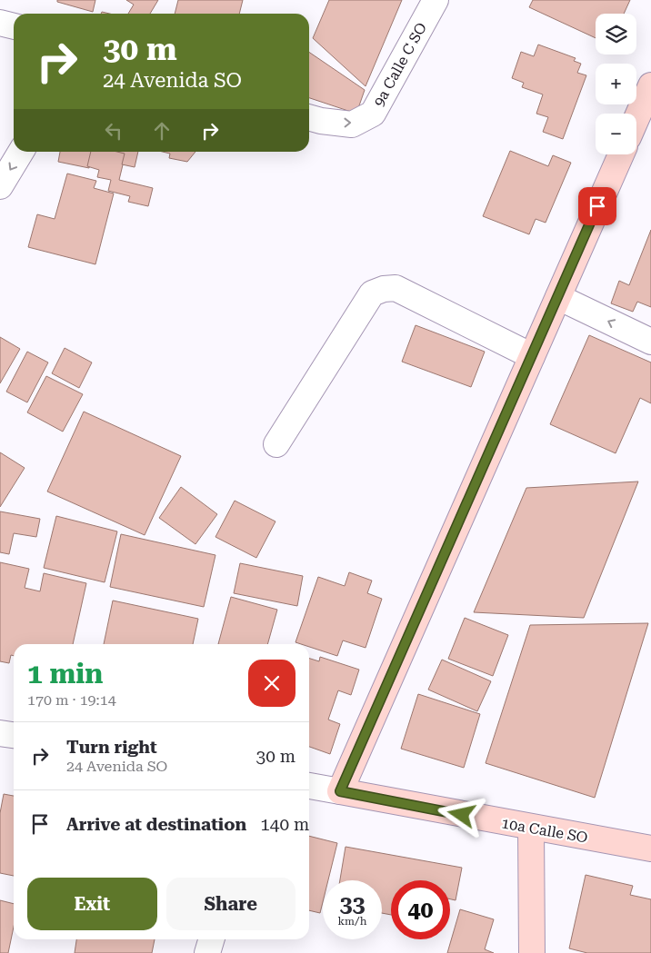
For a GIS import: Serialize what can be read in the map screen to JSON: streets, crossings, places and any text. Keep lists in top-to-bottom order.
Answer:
{
  "streets": {
    "street": ["9a Calle C SO", "10a Calle SO"]
  },
  "one_way": ["9a Calle C SO"],
  "page": {
    "map_buttons": ["+", "−"],
    "turn": ["30 m", "24 Avenida SO"],
    "heading": ["1 min", "170 m · 19:14"],
    "list": [
      {
        "name": "Turn right",
        "note": "24 Avenida SO",
        "value": "30 m"
      },
      {
        "name": "Arrive at destination",
        "value": "140 m"
      }
    ],
    "buttons": ["Exit", "Share"],
    "speed": "33 km/h",
    "limit": "40"
  }
}
